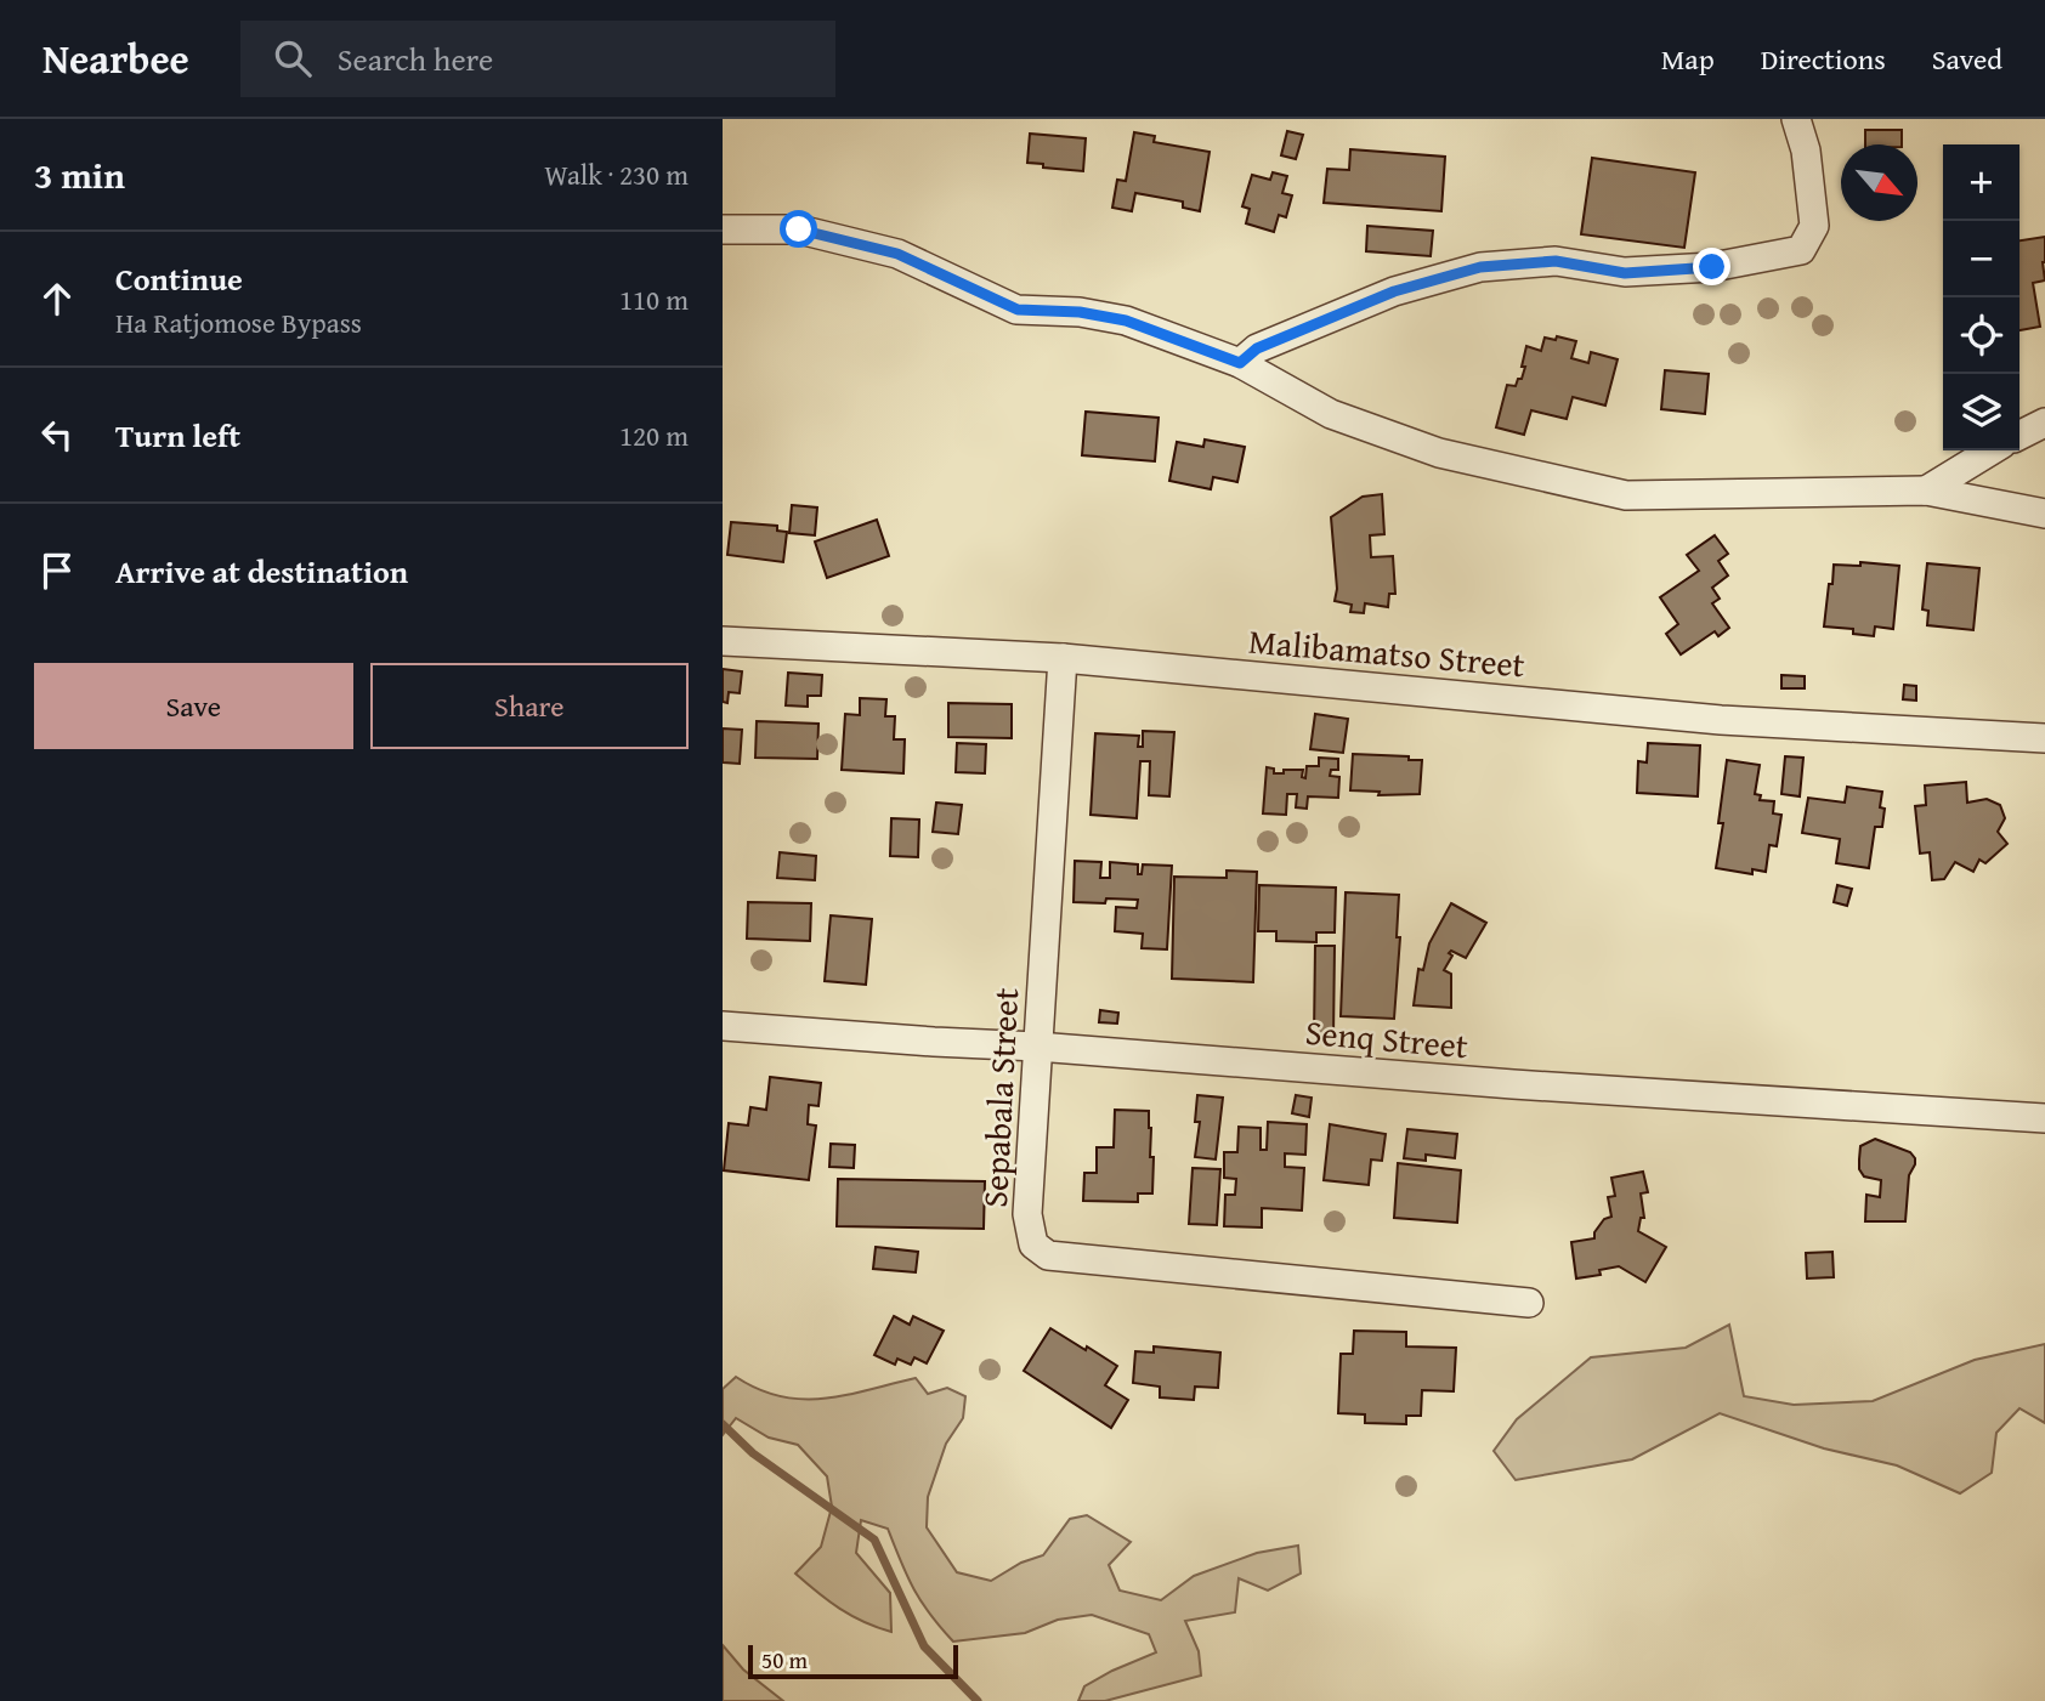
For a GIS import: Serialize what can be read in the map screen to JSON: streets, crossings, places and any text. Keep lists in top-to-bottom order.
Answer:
{
  "streets": {
    "street": ["Malibamatso Street", "Senq Street", "Sepabala Street"]
  },
  "crossings": [
    ["Malibamatso Street", "Sepabala Street"],
    ["Senq Street", "Sepabala Street"]
  ],
  "scale_bar": "50 m",
  "north": "bottom right",
  "page": {
    "header": "Nearbee",
    "search": "Search here",
    "nav": ["Map", "Directions", "Saved"],
    "heading": ["3 min", "Walk · 230 m"],
    "map_buttons": ["+", "−"],
    "list": [
      ["Continue", "Ha Ratjomose Bypass", "110 m"],
      ["Turn left", "120 m"],
      "Arrive at destination"
    ],
    "buttons": ["Save", "Share"],
    "scale": "50 m"
  }
}
